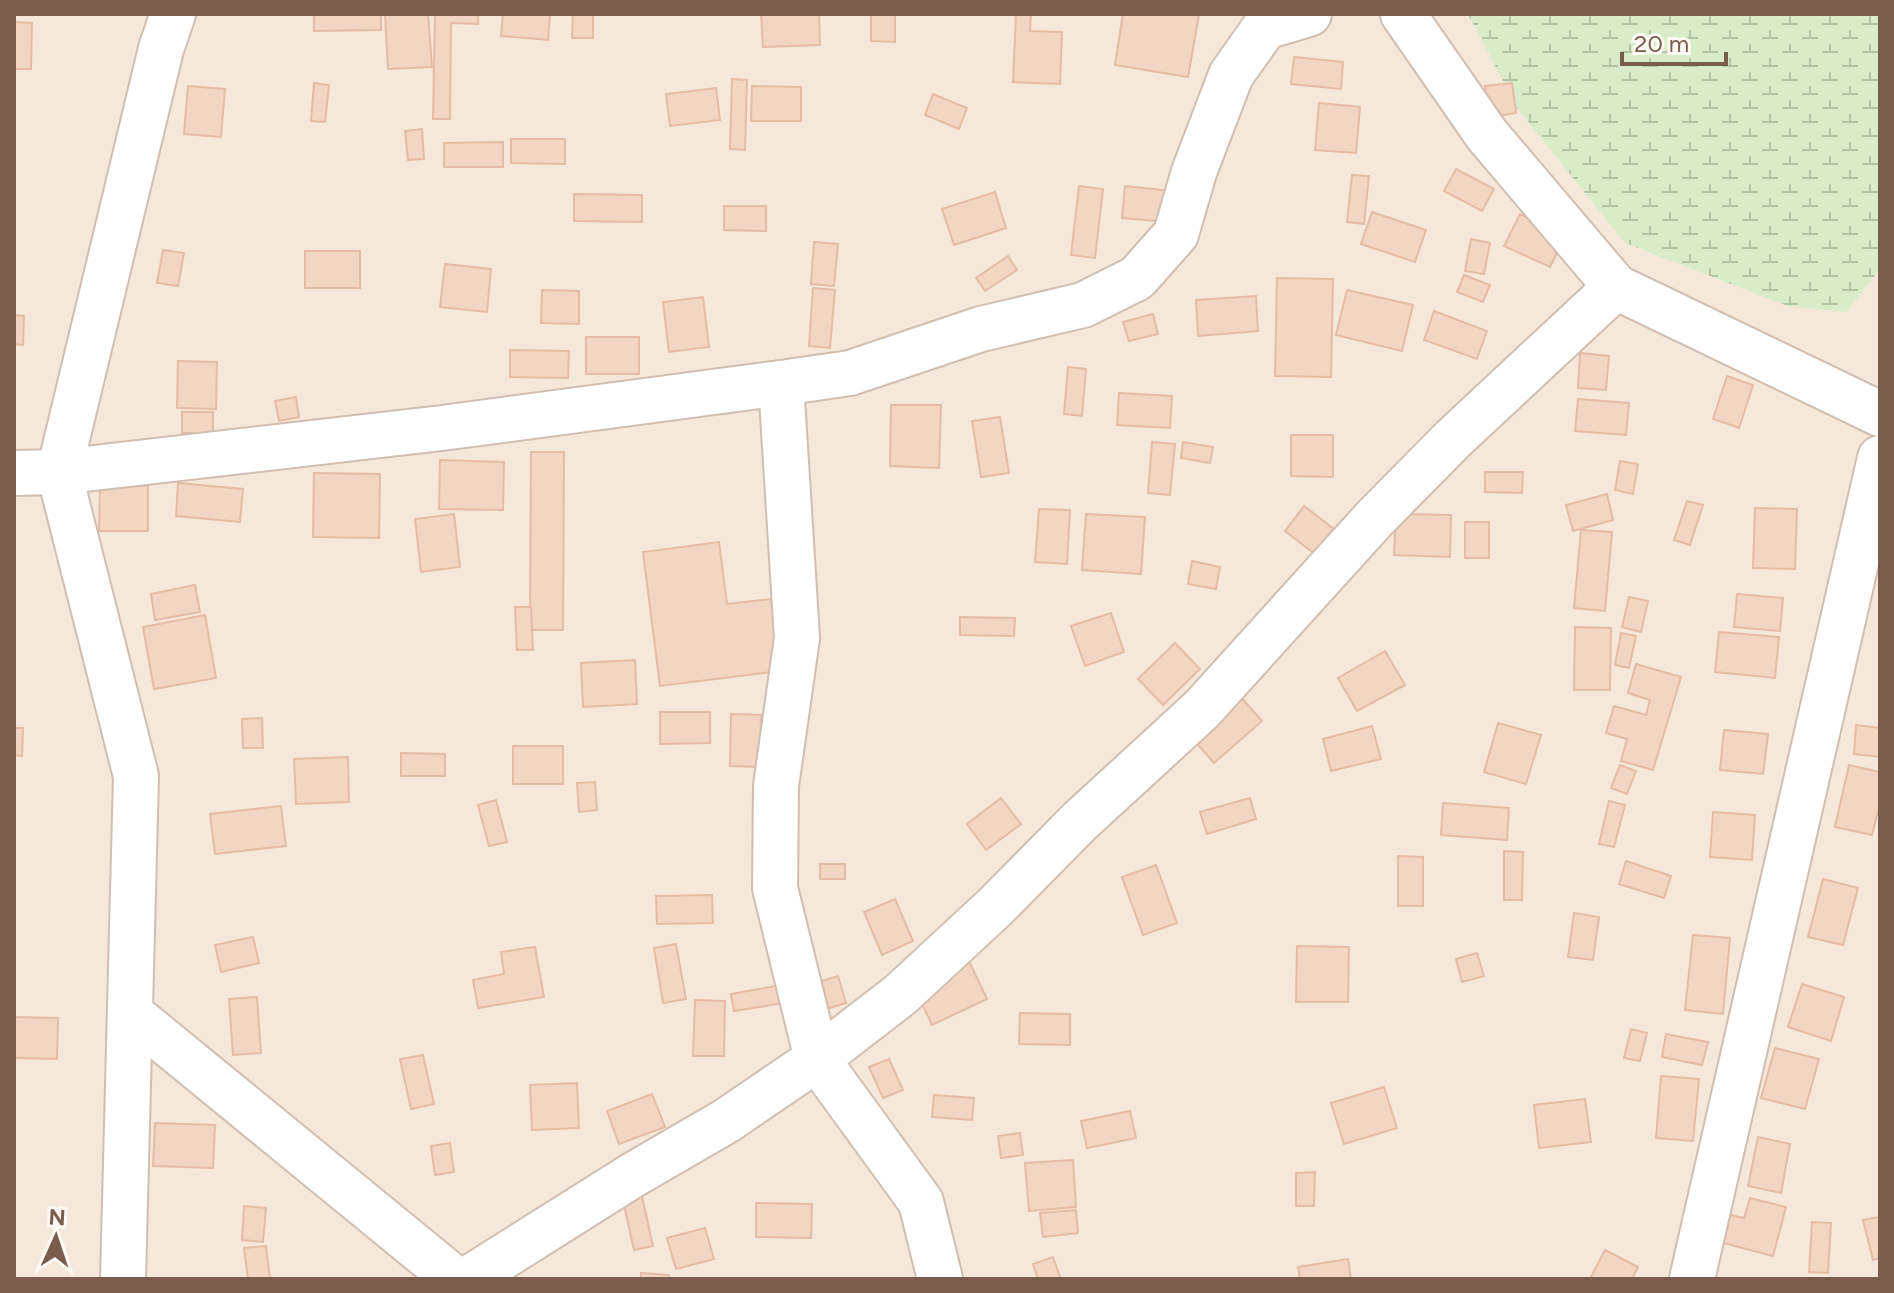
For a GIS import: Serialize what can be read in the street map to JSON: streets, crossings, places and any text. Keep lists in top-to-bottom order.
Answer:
{
  "scale_bar": "20 m",
  "north": "top"
}
